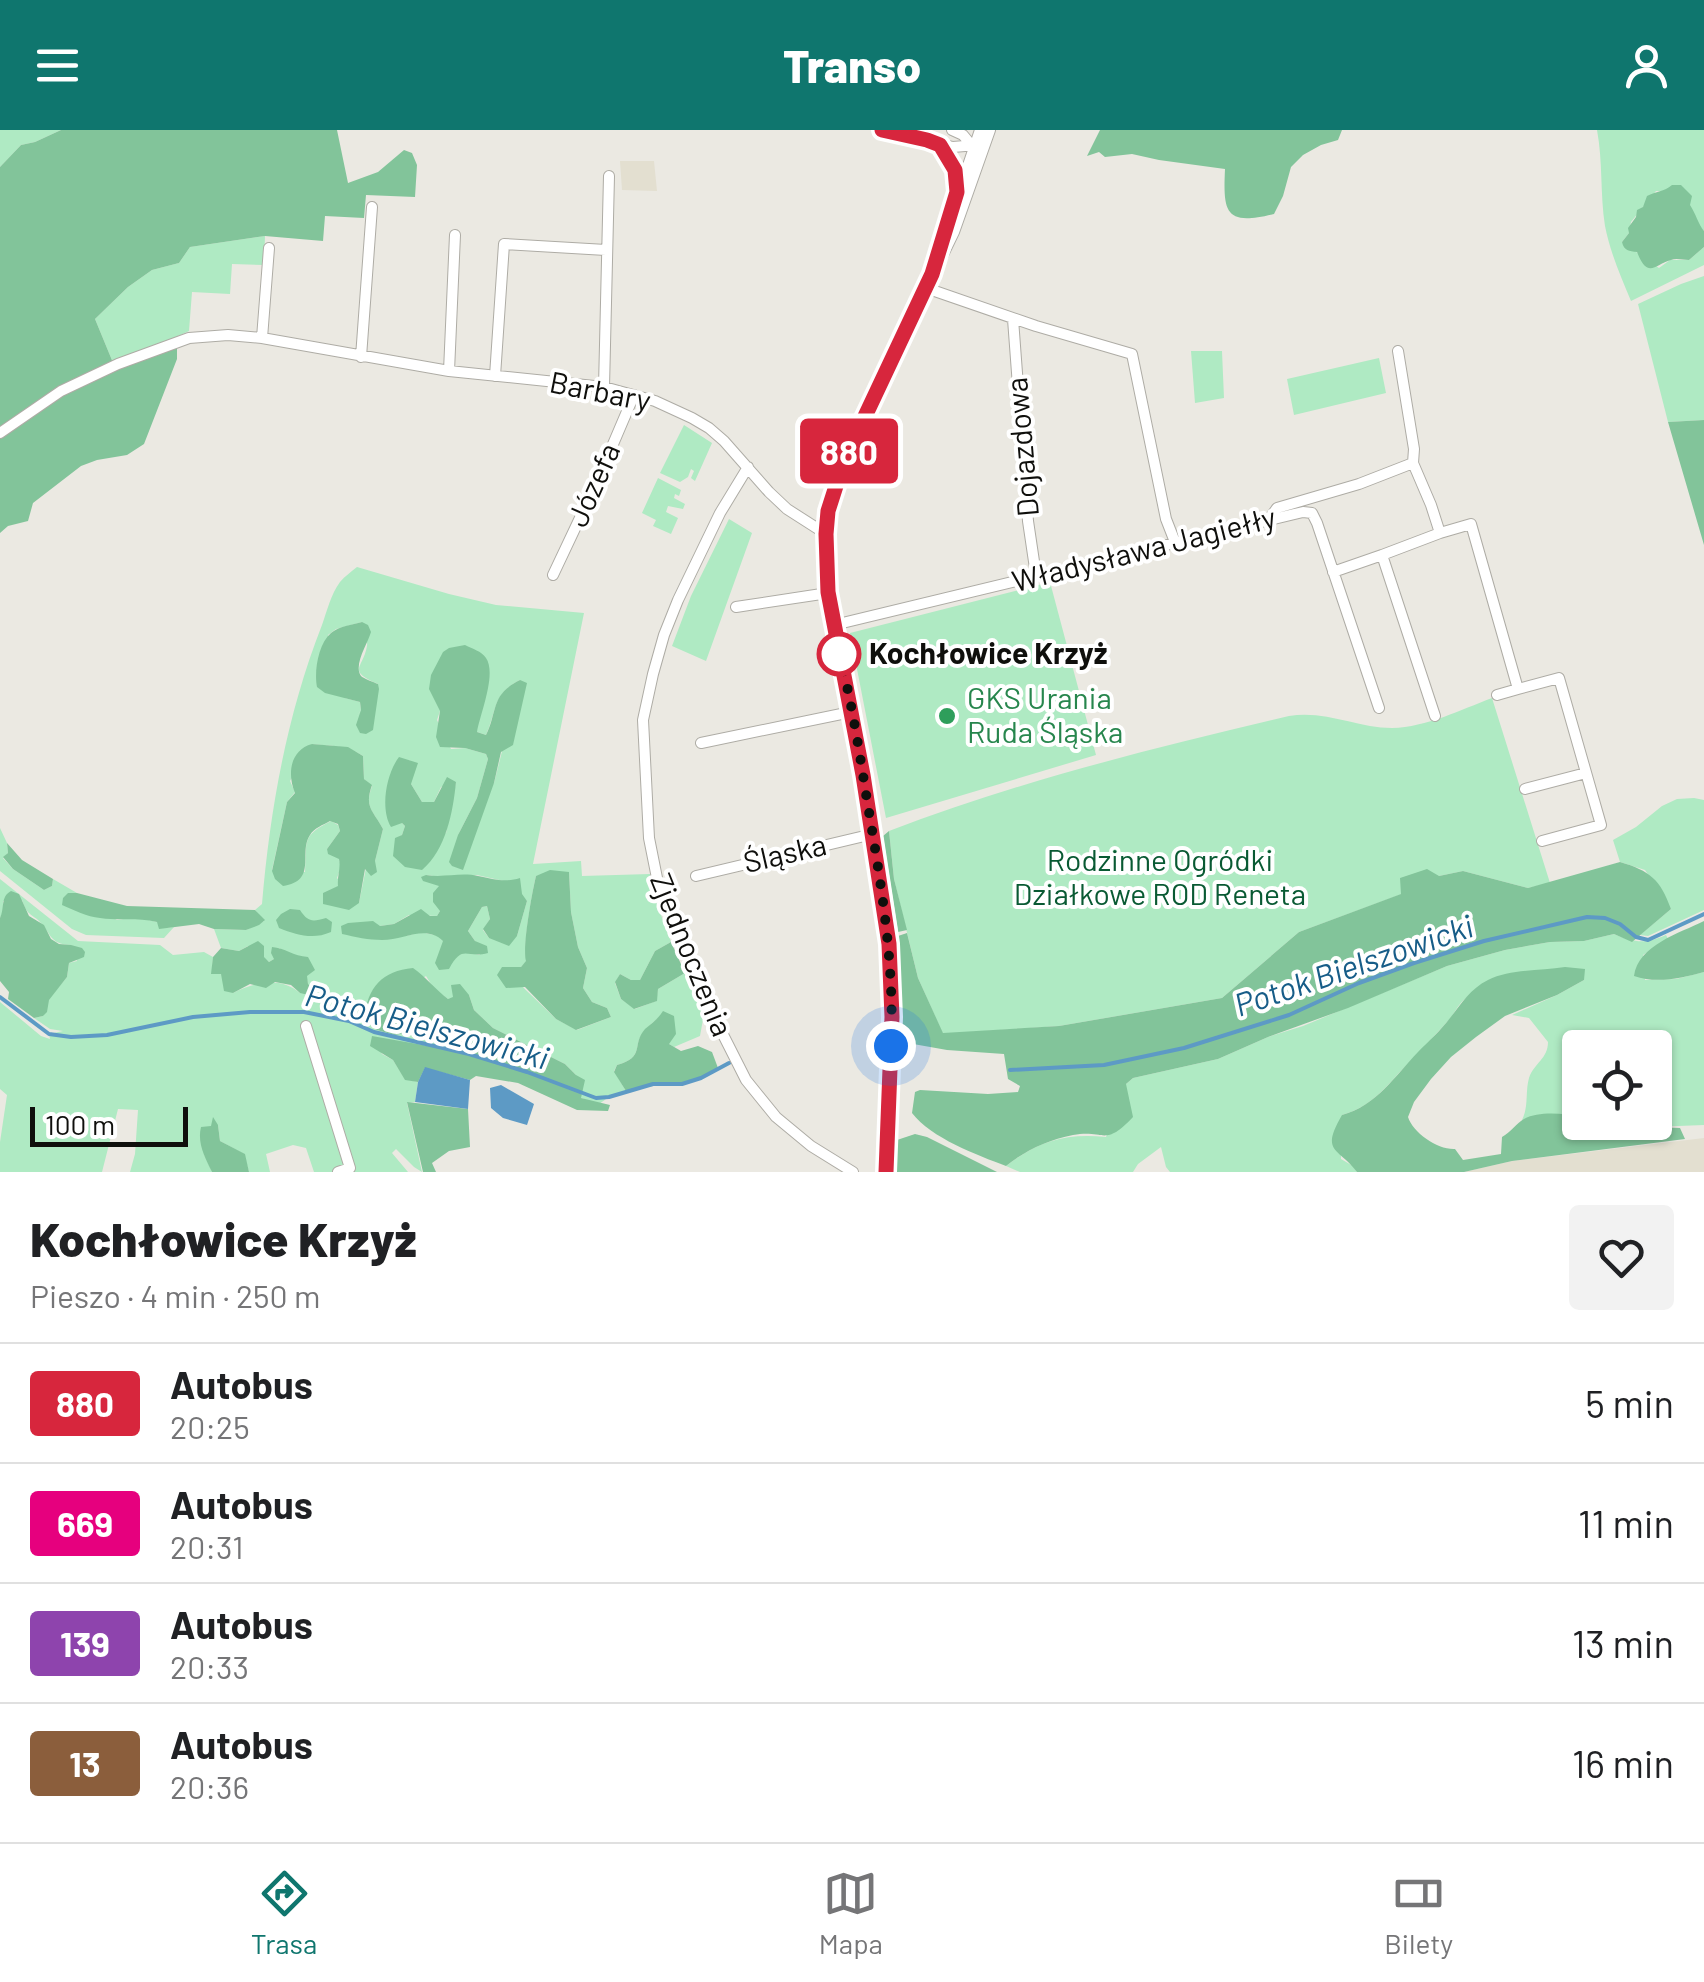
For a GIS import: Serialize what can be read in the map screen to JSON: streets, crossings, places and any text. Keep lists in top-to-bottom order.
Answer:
{
  "streets": {
    "street": [
      "Barbary",
      "Dojazdowa",
      "Józefa",
      "Władysława Jagiełły",
      "Śląska",
      "Zjednoczenia"
    ]
  },
  "crossings": [
    ["Barbary", "Józefa"],
    ["Barbary", "Zjednoczenia"],
    ["Dojazdowa", "Władysława Jagiełły"]
  ],
  "water": ["Potok Bielszowicki"],
  "parks": ["Rodzinne Ogródki Działkowe ROD Reneta"],
  "places": ["Kochłowice Krzyż", "GKS Urania Ruda Śląska"],
  "lines": ["bus line 880"],
  "scale_bar": "100 m",
  "page": {
    "header": "Transo",
    "on_map": "880",
    "scale": "100 m",
    "heading": ["Kochłowice Krzyż", "Pieszo · 4 min · 250 m"],
    "list": [
      {
        "mark": "880",
        "name": "Autobus",
        "note": "20:25",
        "value": "5 min"
      },
      {
        "mark": "669",
        "name": "Autobus",
        "note": "20:31",
        "value": "11 min"
      },
      {
        "mark": "139",
        "name": "Autobus",
        "note": "20:33",
        "value": "13 min"
      },
      {
        "mark": "13",
        "name": "Autobus",
        "note": "20:36",
        "value": "16 min"
      }
    ],
    "tabs": ["Trasa", "Mapa", "Bilety"]
  }
}
